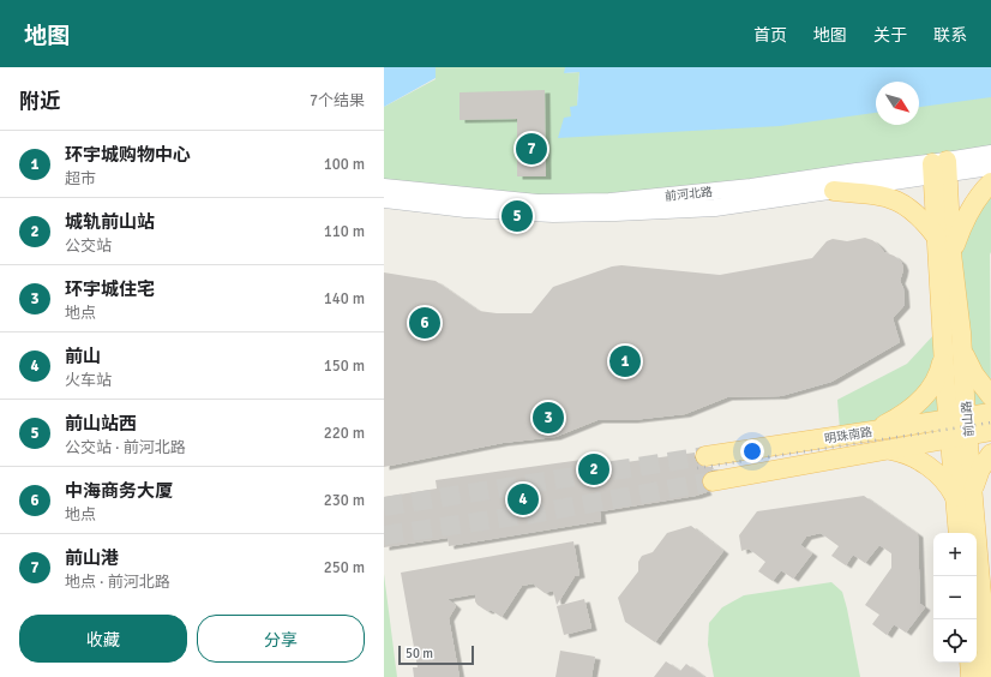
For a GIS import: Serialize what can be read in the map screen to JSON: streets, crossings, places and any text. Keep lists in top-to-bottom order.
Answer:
{
  "streets": {
    "main road": ["前河北路", "前山路", "明珠南路"]
  },
  "crossings": [
    ["前河北路", "前山路"],
    ["前山路", "明珠南路"]
  ],
  "scale_bar": "50 m",
  "north": "bottom right",
  "page": {
    "header": "地图",
    "nav": [
      "首页",
      "地图",
      "关于",
      "联系"
    ],
    "heading": ["附近", "7个结果"],
    "list": [
      {
        "mark": "1",
        "name": "环宇城购物中心",
        "note": "超市",
        "value": "100 m"
      },
      {
        "mark": "2",
        "name": "城轨前山站",
        "note": "公交站",
        "value": "110 m"
      },
      {
        "mark": "3",
        "name": "环宇城住宅",
        "note": "地点",
        "value": "140 m"
      },
      {
        "mark": "4",
        "name": "前山",
        "note": "火车站",
        "value": "150 m"
      },
      {
        "mark": "5",
        "name": "前山站西",
        "note": "公交站 · 前河北路",
        "value": "220 m"
      },
      {
        "mark": "6",
        "name": "中海商务大厦",
        "note": "地点",
        "value": "230 m"
      },
      {
        "mark": "7",
        "name": "前山港",
        "note": "地点 · 前河北路",
        "value": "250 m"
      }
    ],
    "pins": [
      "7",
      "5",
      "6",
      "1",
      "3",
      "2",
      "4"
    ],
    "map_buttons": ["+", "−"],
    "buttons": ["收藏", "分享"],
    "scale": "50 m"
  }
}
